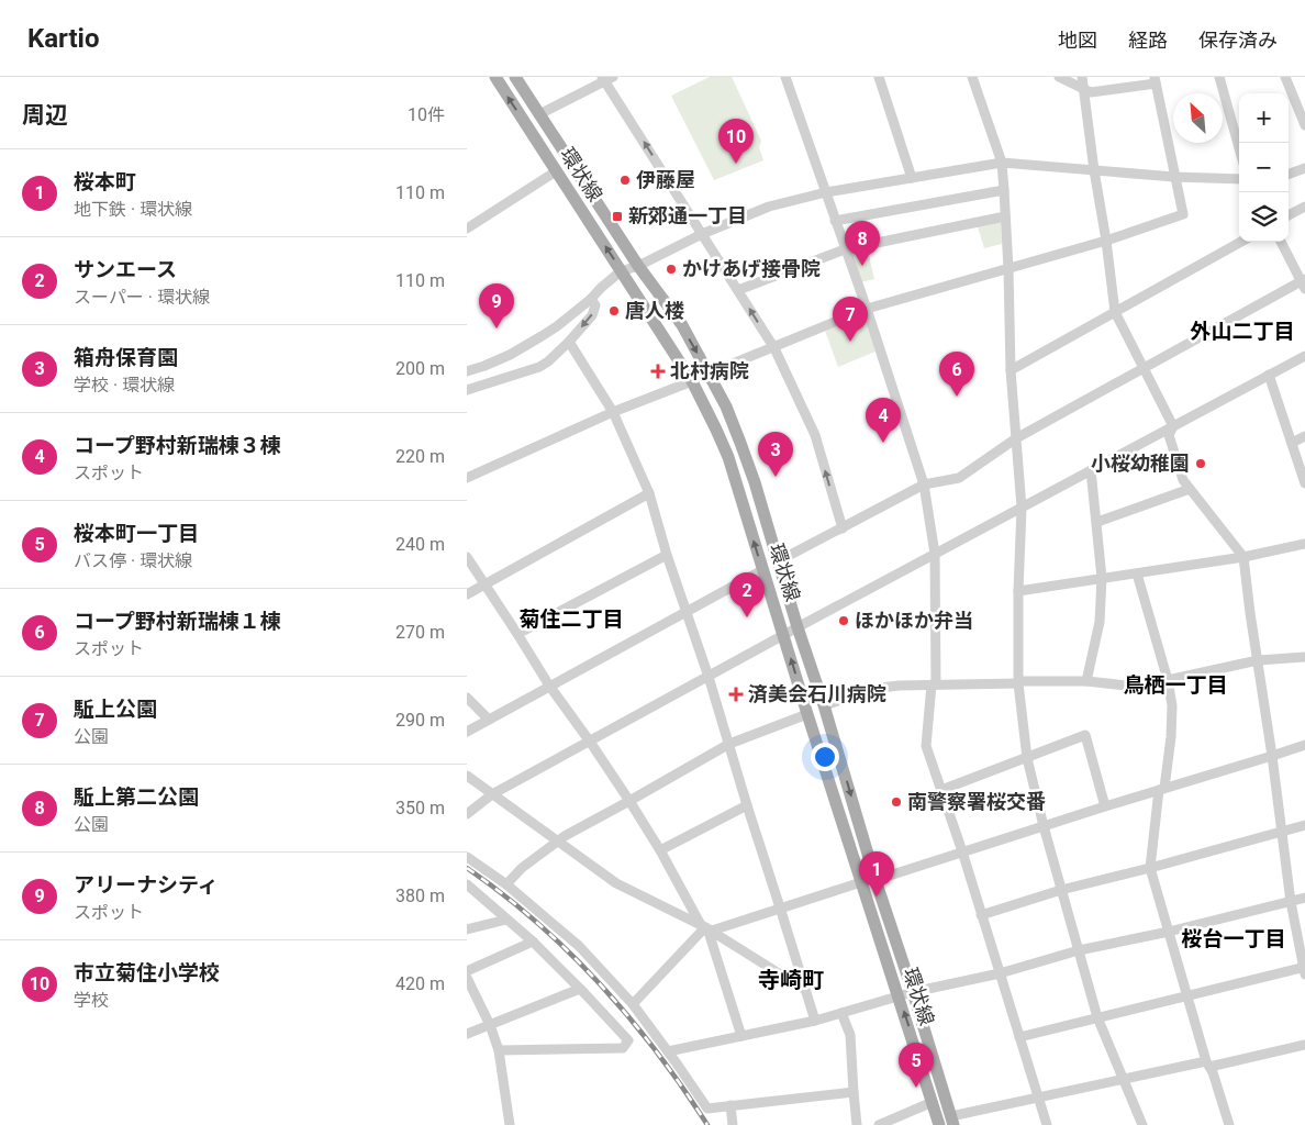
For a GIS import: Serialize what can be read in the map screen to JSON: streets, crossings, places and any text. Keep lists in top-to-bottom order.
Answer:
{
  "streets": {
    "main road": ["環状線"]
  },
  "districts": [
    "外山二丁目",
    "菊住二丁目",
    "鳥栖一丁目",
    "桜台一丁目",
    "寺崎町"
  ],
  "places": {
    "other": [
      "伊藤屋",
      "かけあげ接骨院",
      "唐人楼",
      "小桜幼稚園",
      "ほかほか弁当",
      "南警察署桜交番"
    ],
    "transit": ["新郊通一丁目"],
    "health": ["北村病院", "済美会石川病院"]
  },
  "north": "top left",
  "page": {
    "header": "Kartio",
    "nav": ["地図", "経路", "保存済み"],
    "heading": ["周辺", "10件"],
    "map_buttons": ["+", "−"],
    "pins": [
      "10",
      "8",
      "9",
      "7",
      "6",
      "4",
      "3",
      "2",
      "1",
      "5"
    ],
    "list": [
      {
        "mark": "1",
        "name": "桜本町",
        "note": "地下鉄 · 環状線",
        "value": "110 m"
      },
      {
        "mark": "2",
        "name": "サンエース",
        "note": "スーパー · 環状線",
        "value": "110 m"
      },
      {
        "mark": "3",
        "name": "箱舟保育園",
        "note": "学校 · 環状線",
        "value": "200 m"
      },
      {
        "mark": "4",
        "name": "コープ野村新瑞棟３棟",
        "note": "スポット",
        "value": "220 m"
      },
      {
        "mark": "5",
        "name": "桜本町一丁目",
        "note": "バス停 · 環状線",
        "value": "240 m"
      },
      {
        "mark": "6",
        "name": "コープ野村新瑞棟１棟",
        "note": "スポット",
        "value": "270 m"
      },
      {
        "mark": "7",
        "name": "駈上公園",
        "note": "公園",
        "value": "290 m"
      },
      {
        "mark": "8",
        "name": "駈上第二公園",
        "note": "公園",
        "value": "350 m"
      },
      {
        "mark": "9",
        "name": "アリーナシティ",
        "note": "スポット",
        "value": "380 m"
      },
      {
        "mark": "10",
        "name": "市立菊住小学校",
        "note": "学校",
        "value": "420 m"
      }
    ]
  }
}
